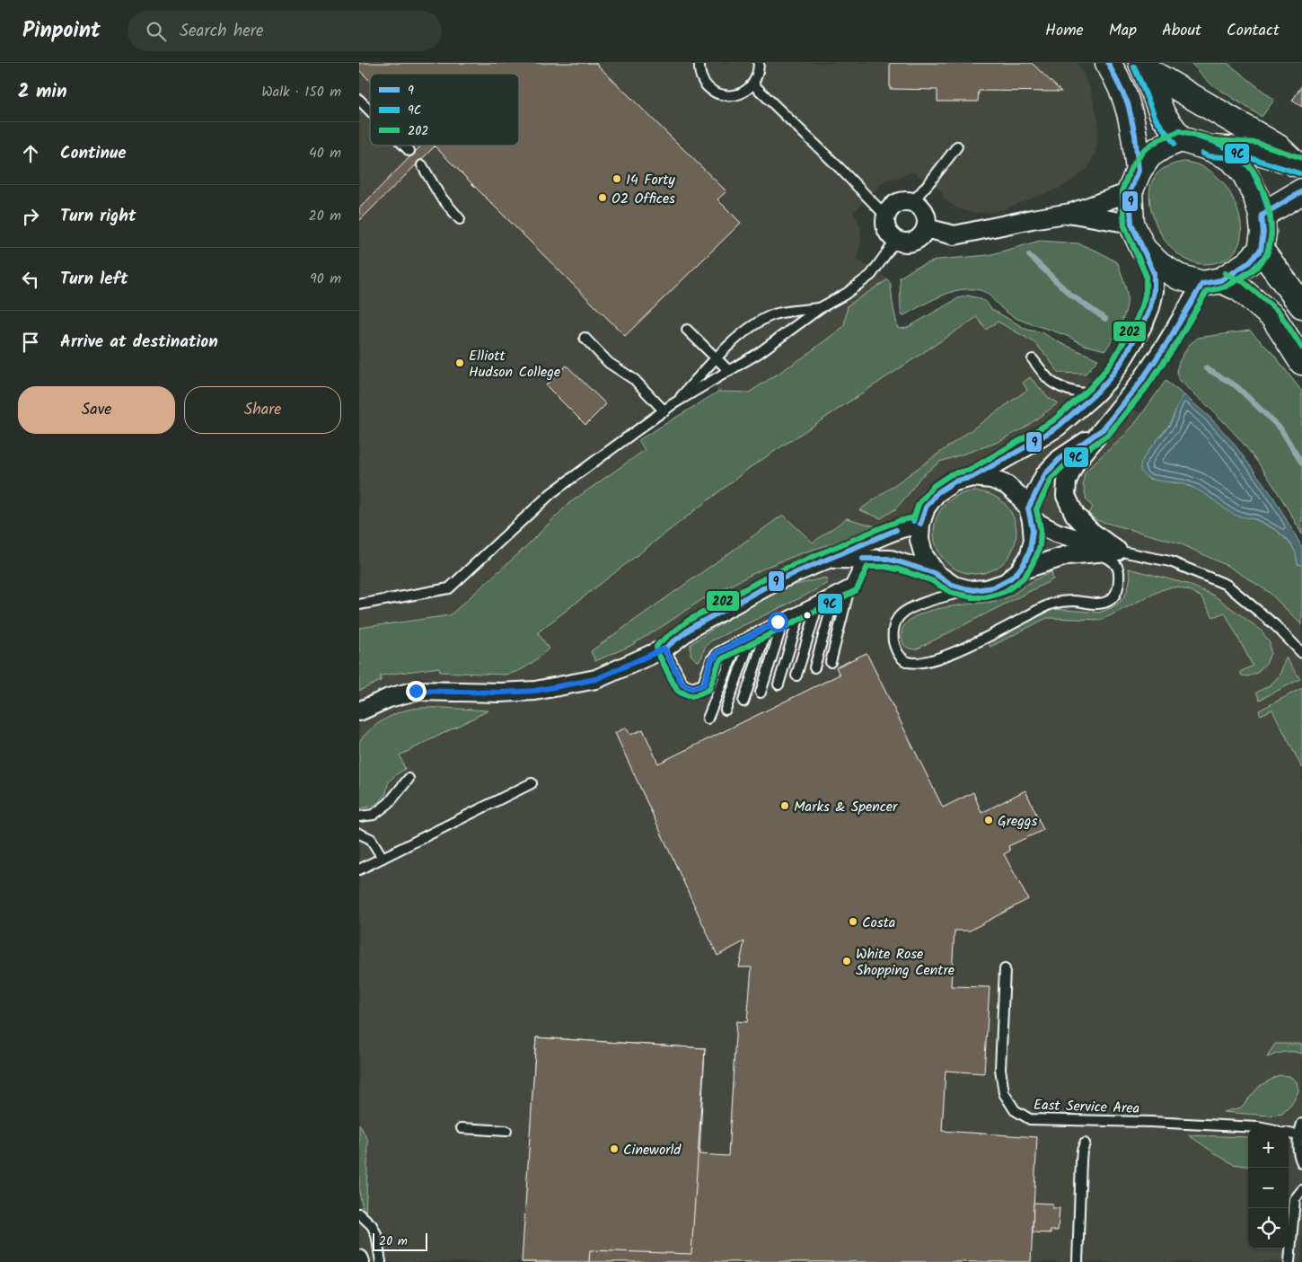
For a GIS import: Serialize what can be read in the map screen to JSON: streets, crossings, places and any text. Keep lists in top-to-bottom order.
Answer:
{
  "streets": {
    "lane": ["East Service Area"]
  },
  "places": [
    "14 Forty",
    "O2 Offices",
    "Elliott Hudson College",
    "Marks & Spencer",
    "Greggs",
    "Costa",
    "White Rose Shopping Centre",
    "Cineworld"
  ],
  "lines": ["transit line 9", "transit line 9C", "transit line 202"],
  "legend": ["9", "9C", "202"],
  "scale_bar": "20 m",
  "page": {
    "header": "Pinpoint",
    "search": "Search here",
    "nav": [
      "Home",
      "Map",
      "About",
      "Contact"
    ],
    "heading": ["2 min", "Walk · 150 m"],
    "list": [
      ["Continue", "40 m"],
      ["Turn right", "20 m"],
      ["Turn left", "90 m"],
      "Arrive at destination"
    ],
    "buttons": ["Save", "Share"],
    "map_buttons": ["+", "−"],
    "scale": "20 m"
  }
}
